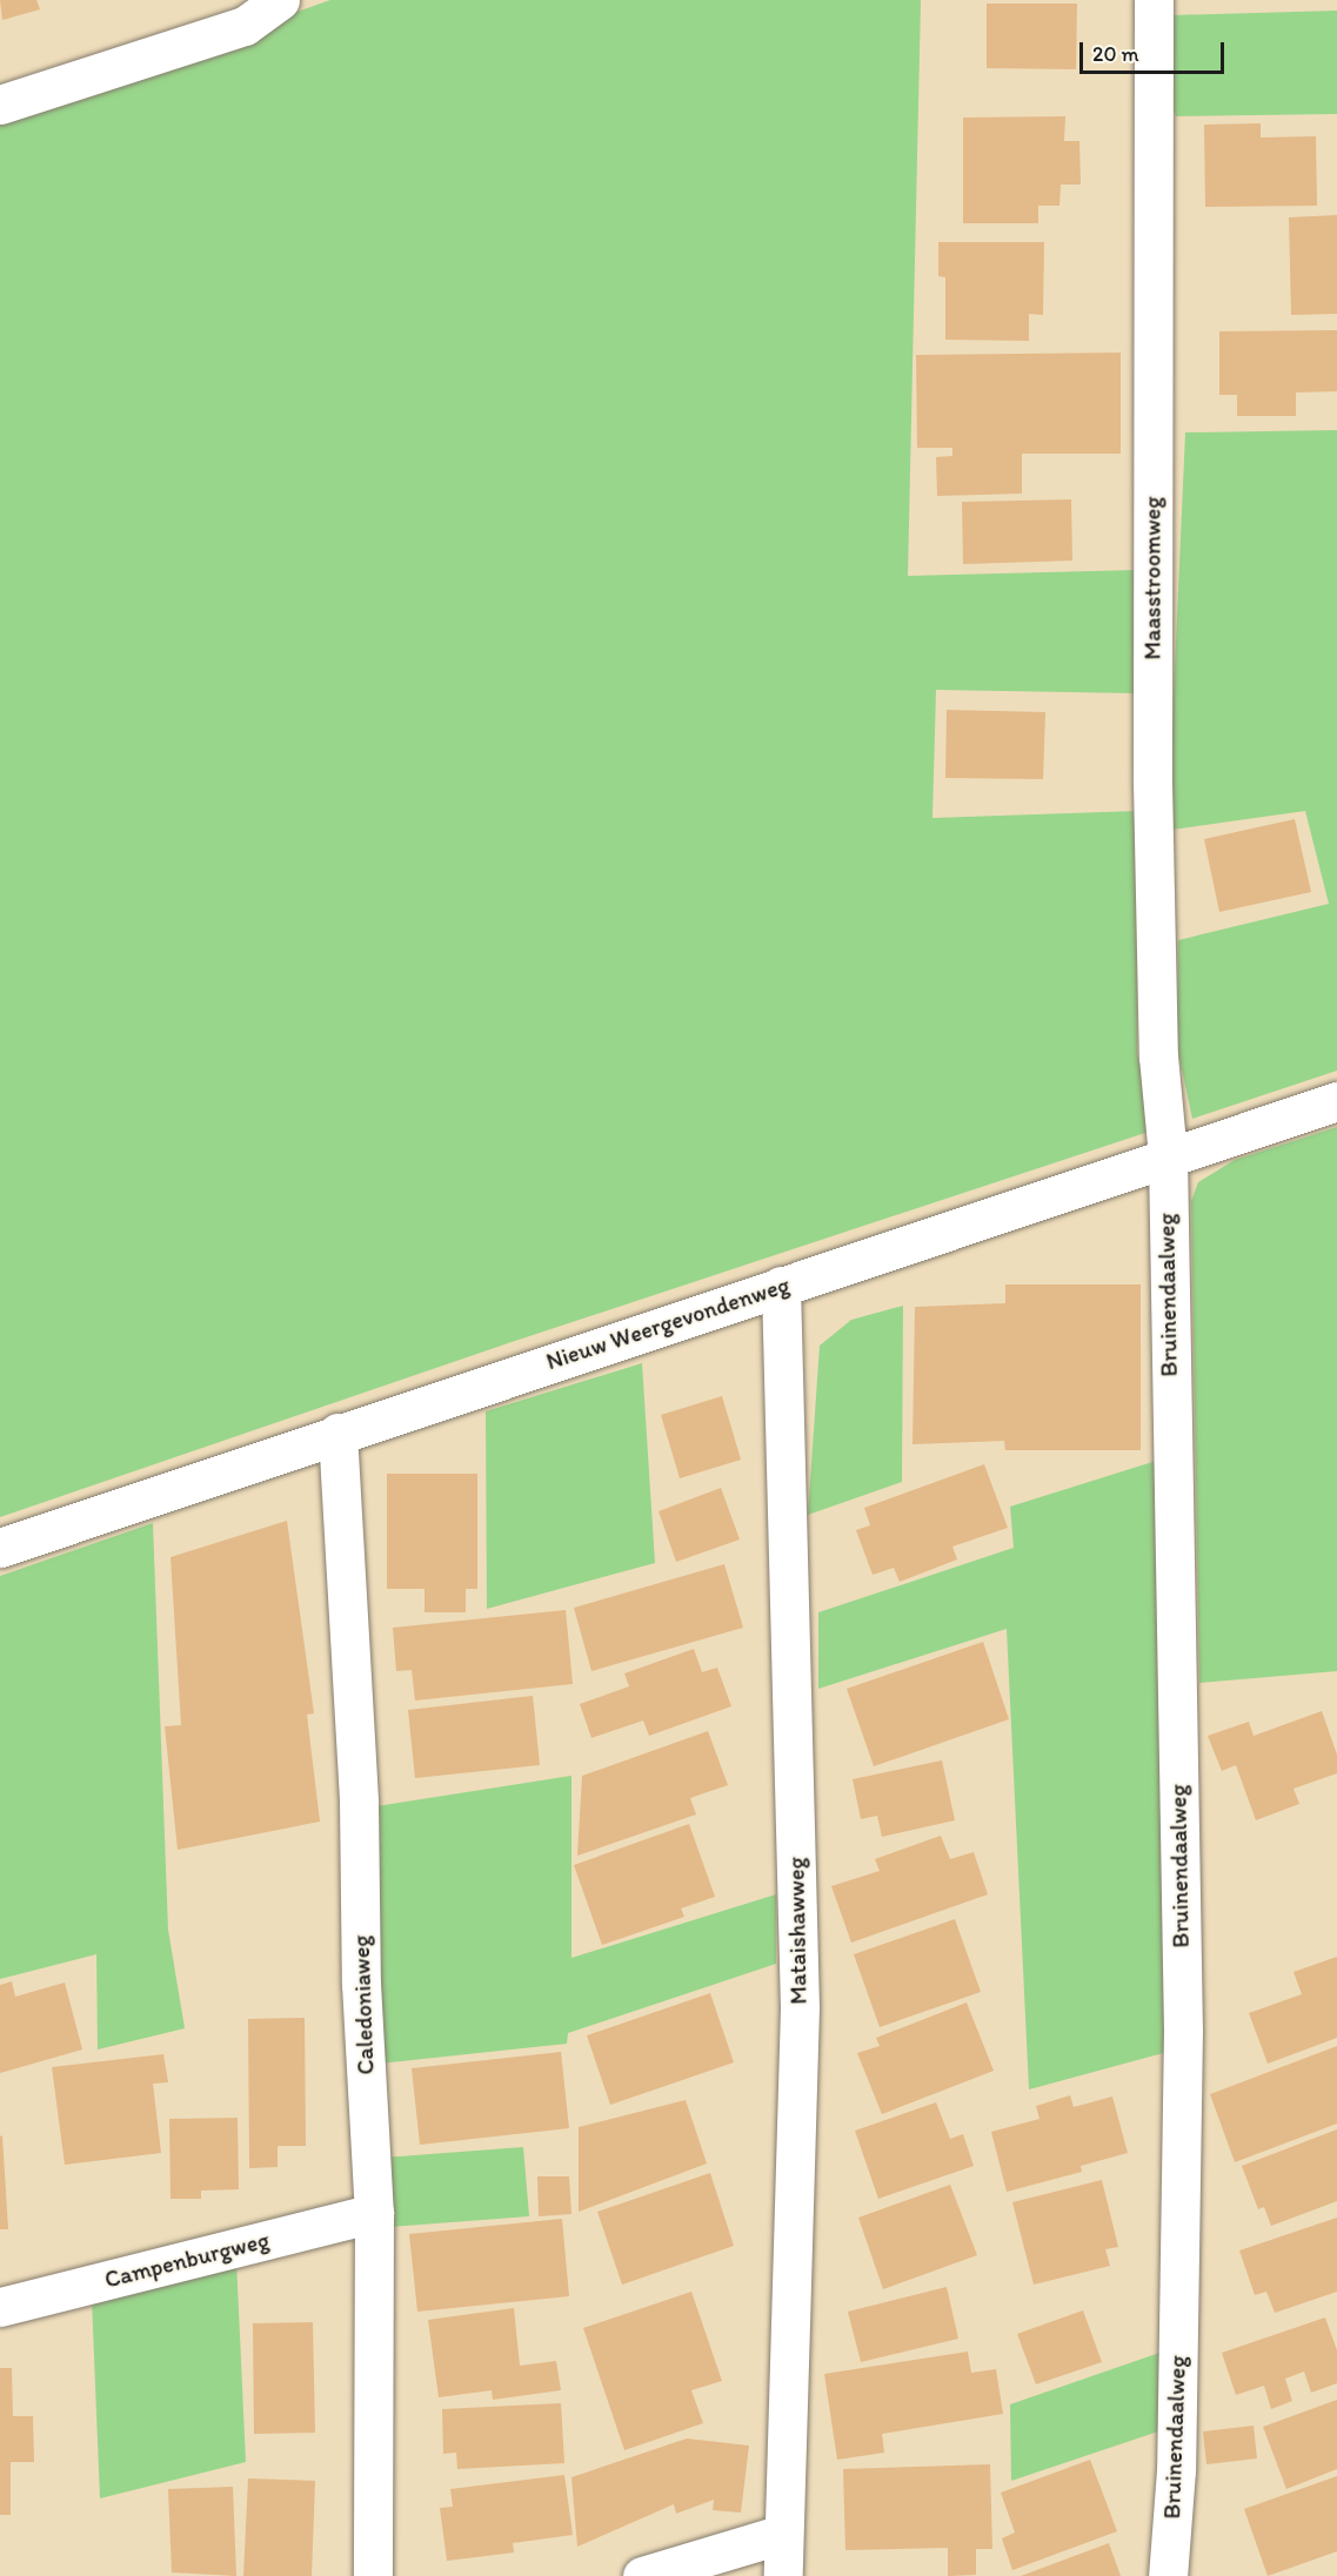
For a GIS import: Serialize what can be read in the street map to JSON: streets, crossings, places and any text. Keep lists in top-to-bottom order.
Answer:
{
  "streets": {
    "street": [
      "Maasstroomweg",
      "Bruinendaalweg",
      "Nieuw Weergevondenweg",
      "Mataishawweg",
      "Caledoniaweg",
      "Campenburgweg"
    ]
  },
  "crossings": [
    ["Maasstroomweg", "Bruinendaalweg"],
    ["Maasstroomweg", "Nieuw Weergevondenweg"],
    ["Bruinendaalweg", "Nieuw Weergevondenweg"],
    ["Nieuw Weergevondenweg", "Mataishawweg"],
    ["Nieuw Weergevondenweg", "Caledoniaweg"],
    ["Caledoniaweg", "Campenburgweg"]
  ],
  "scale_bar": "20 m"
}
